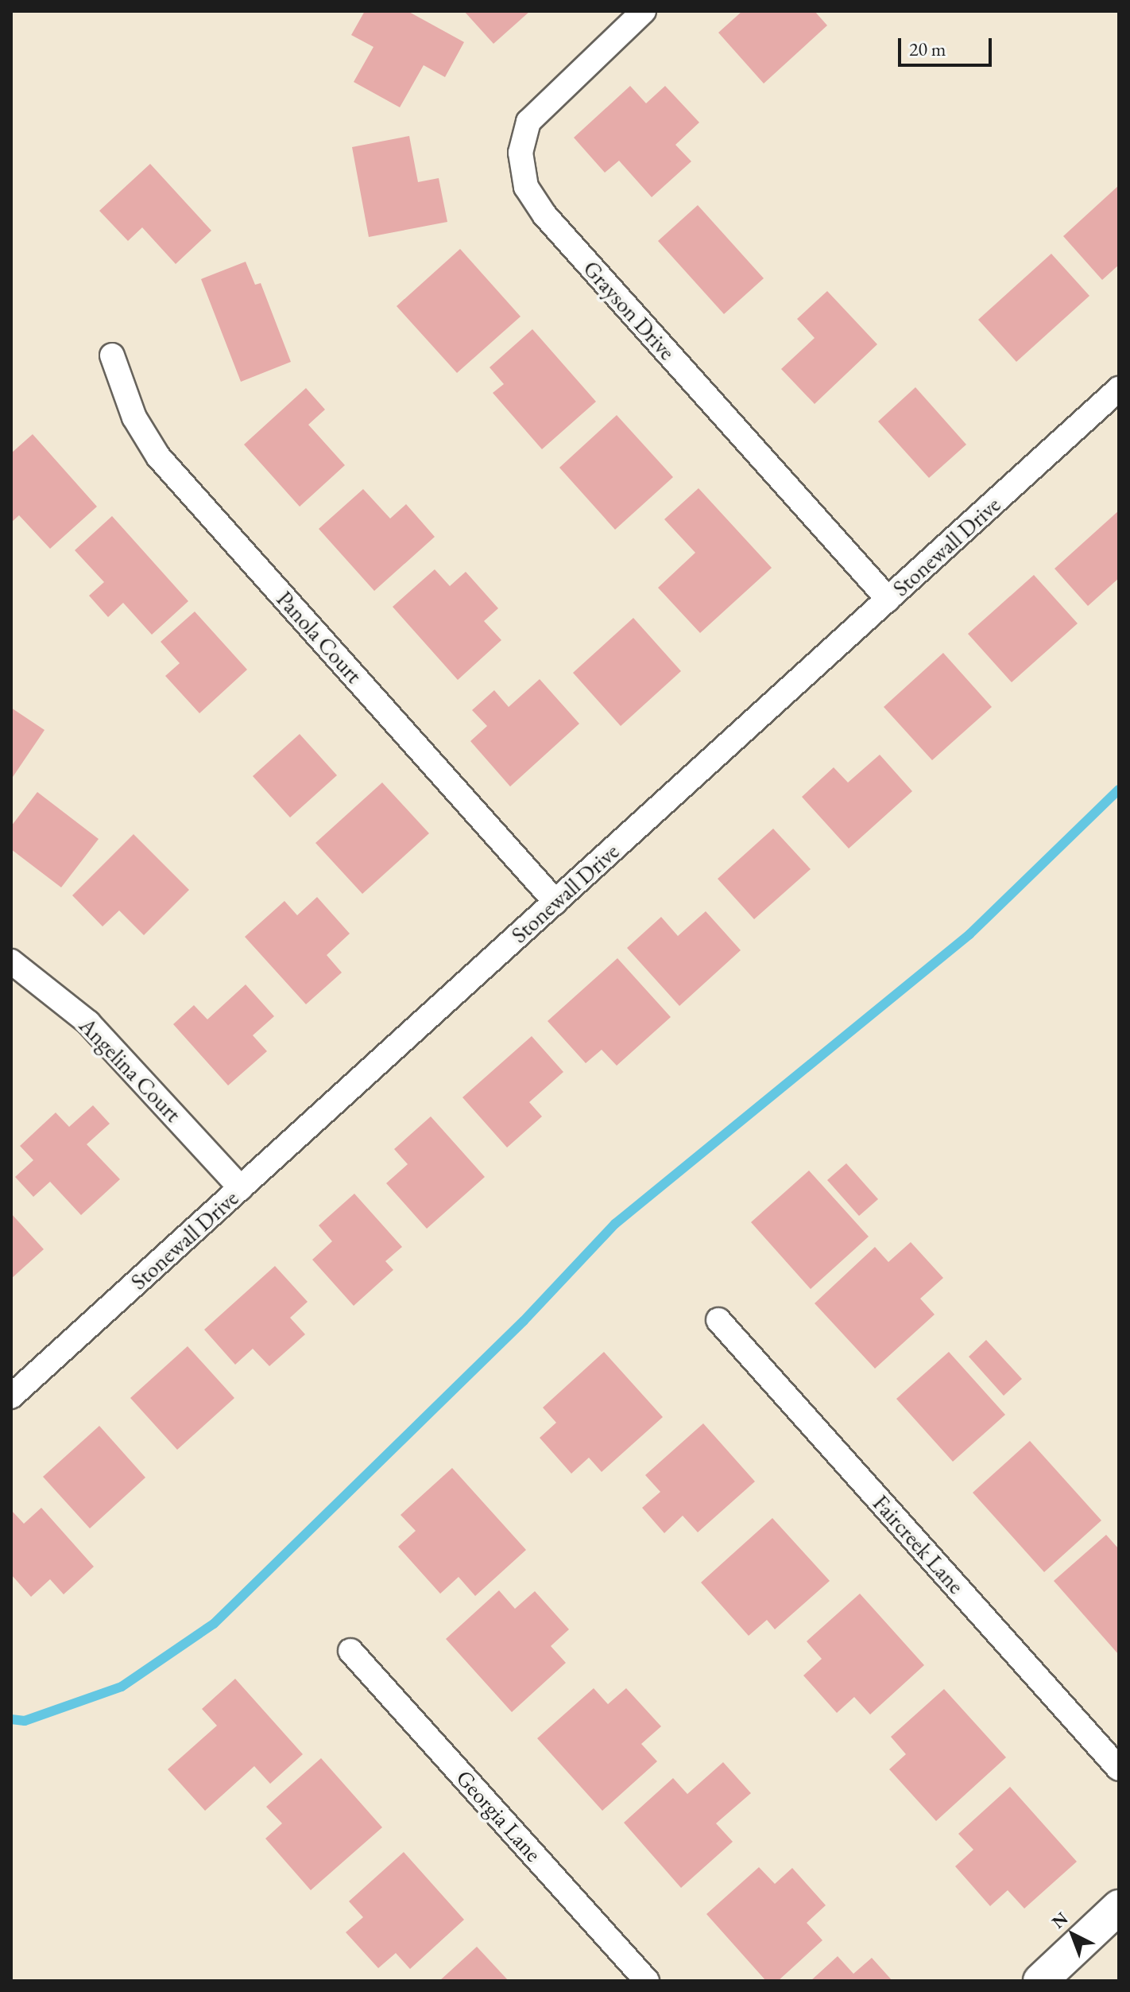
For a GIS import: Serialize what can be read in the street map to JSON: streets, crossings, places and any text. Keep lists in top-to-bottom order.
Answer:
{
  "streets": {
    "street": [
      "Grayson Drive",
      "Stonewall Drive",
      "Panola Court",
      "Angelina Court",
      "Faircreek Lane",
      "Georgia Lane"
    ]
  },
  "crossings": [
    ["Grayson Drive", "Stonewall Drive"],
    ["Stonewall Drive", "Panola Court"],
    ["Stonewall Drive", "Angelina Court"]
  ],
  "scale_bar": "20 m",
  "north": "top left"
}
